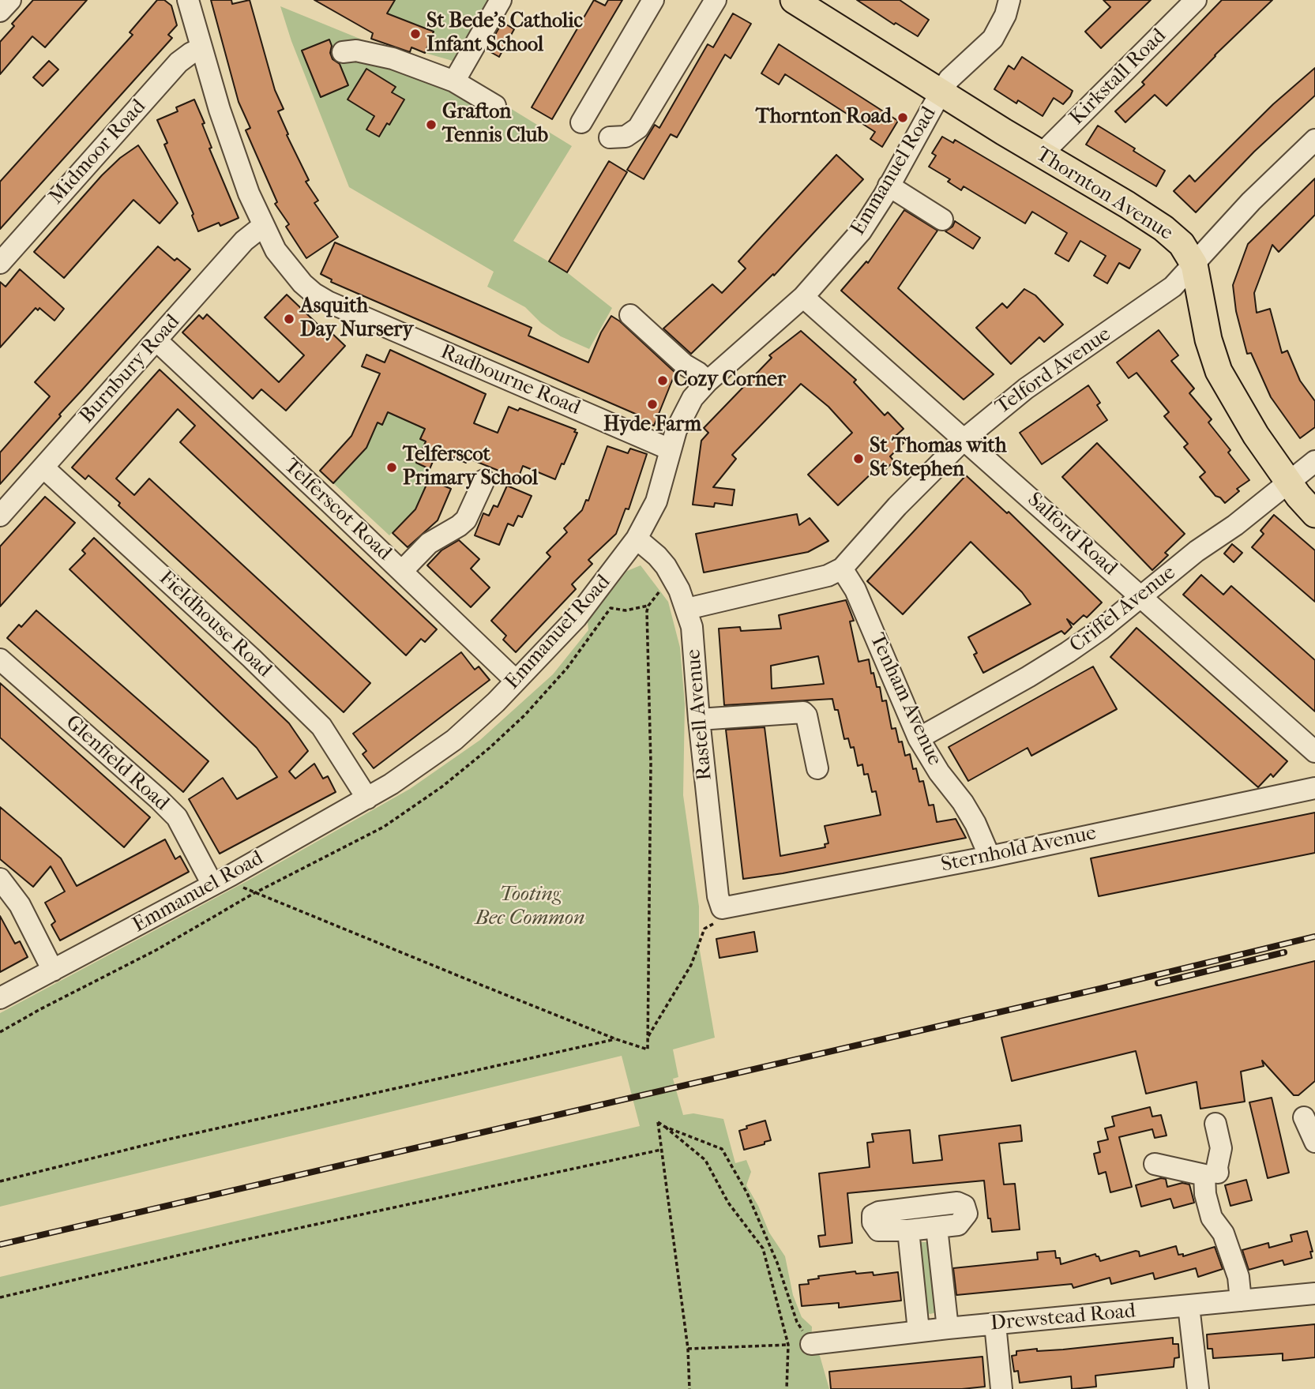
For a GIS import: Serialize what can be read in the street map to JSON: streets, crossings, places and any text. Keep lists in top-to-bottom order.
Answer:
{
  "streets": {
    "main road": ["Thornton Avenue"],
    "street": [
      "Kirkstall Road",
      "Midmoor Road",
      "Emmanuel Road",
      "Burnbury Road",
      "Telford Avenue",
      "Radbourne Road",
      "Telferscot Road",
      "Salford Road",
      "Criffel Avenue",
      "Fieldhouse Road",
      "Tenham Avenue",
      "Rastell Avenue",
      "Glenfield Road",
      "Sternhold Avenue",
      "Drewstead Road"
    ]
  },
  "crossings": [
    ["Kirkstall Road", "Thornton Avenue"],
    ["Midmoor Road", "Radbourne Road"],
    ["Emmanuel Road", "Thornton Avenue"],
    ["Emmanuel Road", "Radbourne Road"],
    ["Emmanuel Road", "Telferscot Road"],
    ["Emmanuel Road", "Salford Road"],
    ["Emmanuel Road", "Fieldhouse Road"],
    ["Emmanuel Road", "Rastell Avenue"],
    ["Emmanuel Road", "Glenfield Road"],
    ["Thornton Avenue", "Telford Avenue"],
    ["Thornton Avenue", "Criffel Avenue"],
    ["Burnbury Road", "Radbourne Road"],
    ["Burnbury Road", "Telferscot Road"],
    ["Burnbury Road", "Fieldhouse Road"],
    ["Telford Avenue", "Salford Road"],
    ["Telford Avenue", "Tenham Avenue"],
    ["Telford Avenue", "Rastell Avenue"],
    ["Salford Road", "Criffel Avenue"],
    ["Criffel Avenue", "Tenham Avenue"],
    ["Tenham Avenue", "Sternhold Avenue"],
    ["Rastell Avenue", "Sternhold Avenue"]
  ],
  "parks": ["Tooting Bec Common"],
  "places": [
    "St Bede's Catholic Infant School",
    "Thornton Road",
    "Grafton Tennis Club",
    "Asquith Day Nursery",
    "Cozy Corner",
    "Hyde Farm",
    "St Thomas with St Stephen",
    "Telferscot Primary School"
  ]
}
